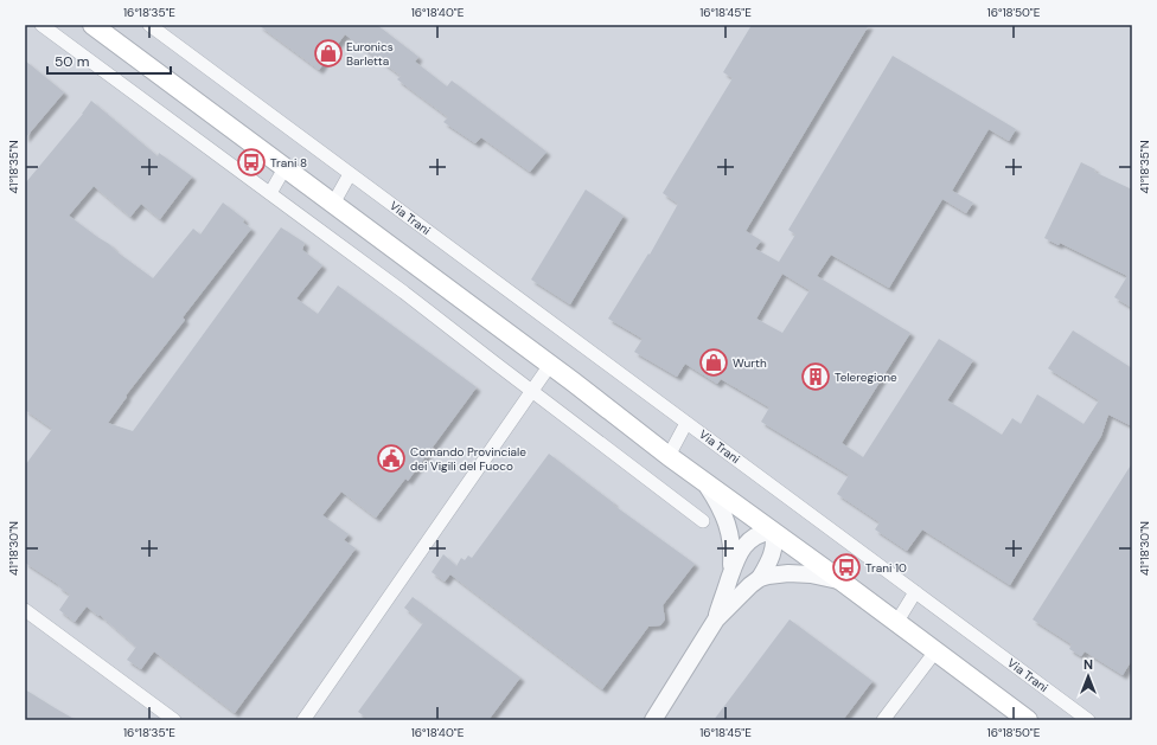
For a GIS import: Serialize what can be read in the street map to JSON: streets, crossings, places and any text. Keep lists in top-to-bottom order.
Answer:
{
  "streets": {
    "street": ["Via Trani"]
  },
  "places": {
    "shop": ["Euronics Barletta", "Wurth"],
    "bus stop": ["Trani 8", "Trani 10"],
    "building": ["Teleregione"],
    "public building": ["Comando Provinciale dei Vigili del Fuoco"]
  },
  "scale_bar": "50 m",
  "north": "top",
  "coordinates": [
    "16°18'35\"E",
    "16°18'40\"E",
    "16°18'45\"E",
    "16°18'50\"E",
    "41°18'35\"N",
    "41°18'30\"N"
  ]
}
